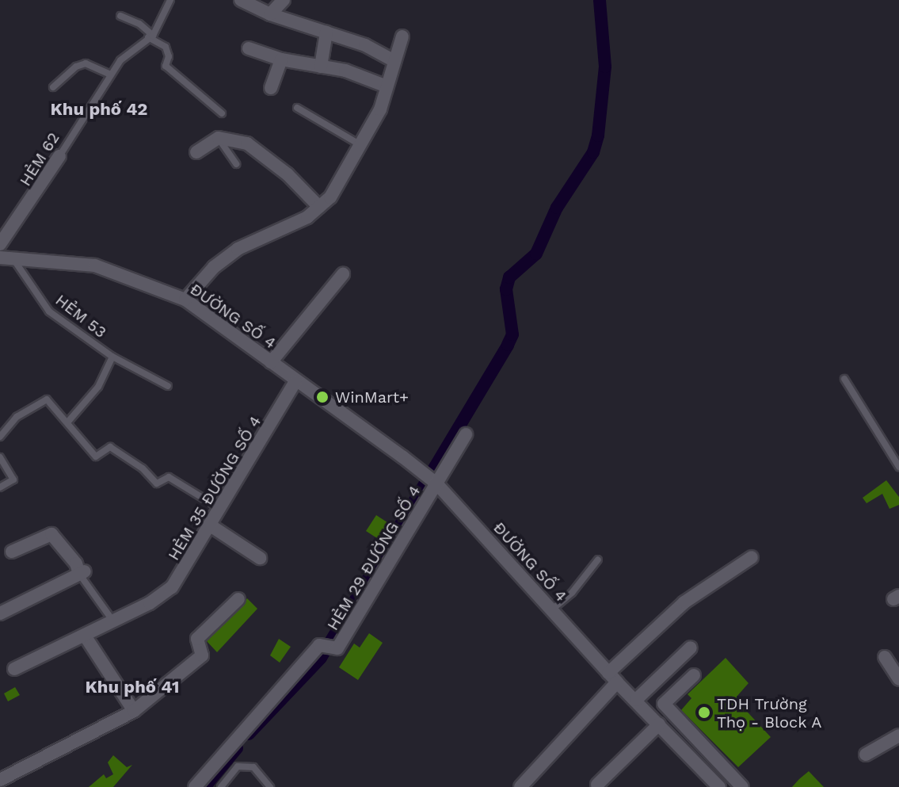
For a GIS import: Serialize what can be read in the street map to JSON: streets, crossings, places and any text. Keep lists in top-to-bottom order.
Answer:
{
  "streets": {
    "street": [
      "HẺM 62",
      "ĐƯỜNG SỐ 4",
      "HẺM 35 ĐƯỜNG SỐ 4",
      "HẺM 29 ĐƯỜNG SỐ 4"
    ],
    "lane": ["HẺM 53"]
  },
  "crossings": [
    ["HẺM 53", "ĐƯỜNG SỐ 4"],
    ["ĐƯỜNG SỐ 4", "HẺM 35 ĐƯỜNG SỐ 4"],
    ["ĐƯỜNG SỐ 4", "HẺM 29 ĐƯỜNG SỐ 4"]
  ],
  "districts": ["Khu phố 42", "Khu phố 41"],
  "places": ["WinMart+", "TDH Trường Thọ - Block A"]
}
